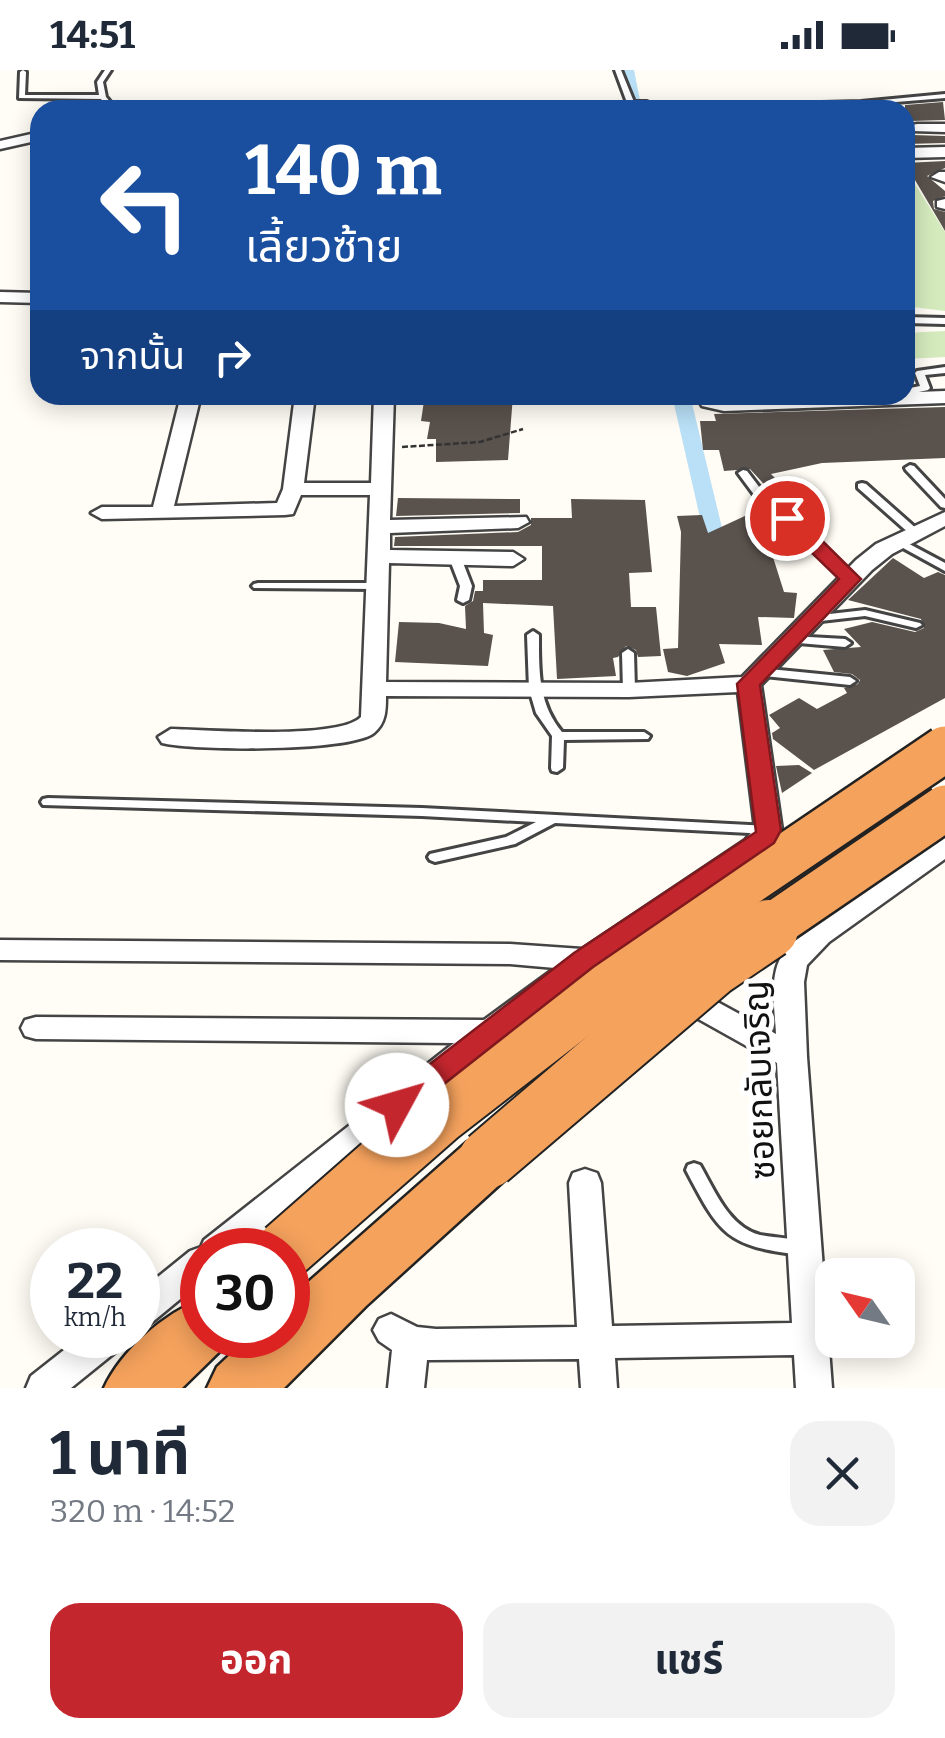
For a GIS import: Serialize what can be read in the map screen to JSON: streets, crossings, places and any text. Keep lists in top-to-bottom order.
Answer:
{
  "streets": {
    "street": ["ซอยกลับเจริญ"]
  },
  "north": "top left",
  "page": {
    "status": "14:51",
    "turn": ["140 m", "เลี้ยวซ้าย"],
    "then": "จากนั้น",
    "speed": "22 km/h",
    "limit": "30",
    "heading": ["1 นาที", "320 m · 14:52"],
    "buttons": ["ออก", "แชร์"]
  }
}
